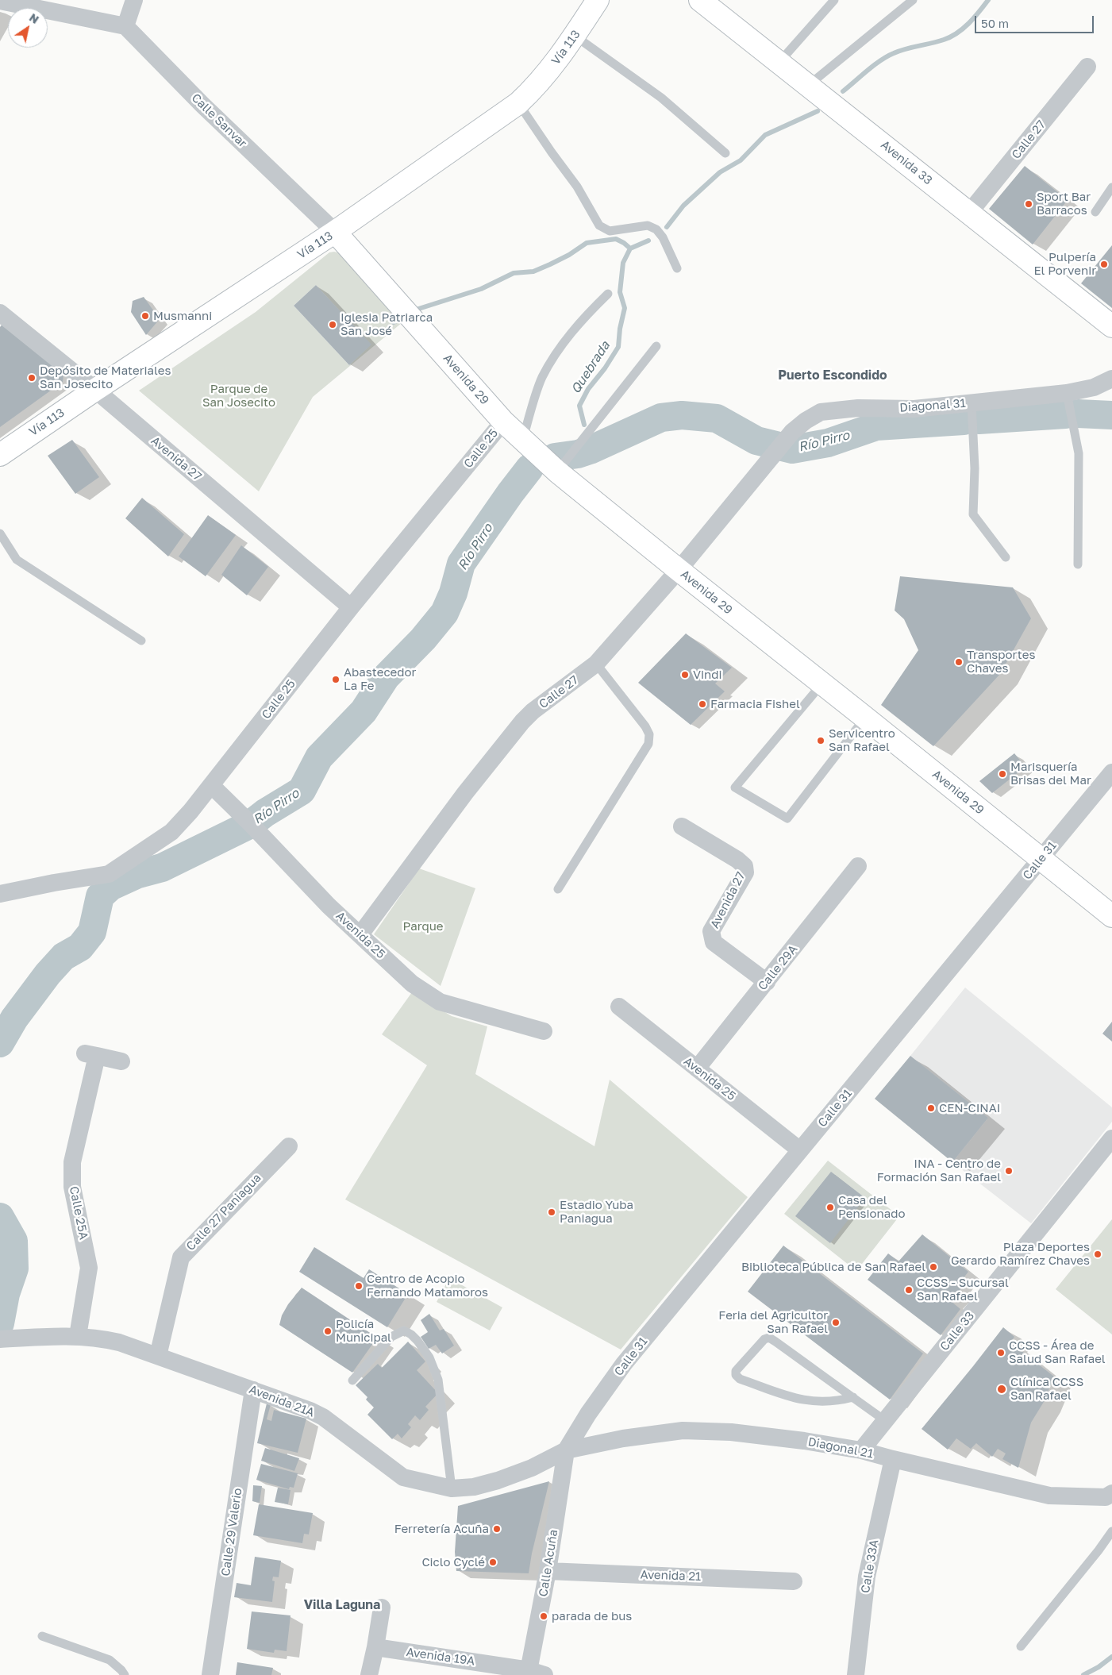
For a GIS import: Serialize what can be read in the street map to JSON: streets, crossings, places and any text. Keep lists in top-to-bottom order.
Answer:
{
  "streets": {
    "main road": ["Vía 113", "Avenida 33", "Avenida 29"],
    "street": [
      "Calle Sanvar",
      "Calle 27",
      "Diagonal 31",
      "Calle 25",
      "Avenida 27",
      "Calle 31",
      "Avenida 25",
      "Calle 29A",
      "Calle 27 Paniagua",
      "Calle 25A",
      "Calle 33",
      "Avenida 21A",
      "Diagonal 21",
      "Calle 29 Valerio",
      "Calle Acuña",
      "Calle 33A",
      "Avenida 21",
      "Avenida 19A"
    ]
  },
  "crossings": [
    ["Vía 113", "Calle Sanvar"],
    ["Vía 113", "Avenida 29"],
    ["Vía 113", "Avenida 27"],
    ["Calle Sanvar", "Avenida 29"],
    ["Calle 27", "Avenida 33"],
    ["Calle 27", "Avenida 29"],
    ["Calle 27", "Diagonal 31"],
    ["Calle 27", "Avenida 25"],
    ["Avenida 29", "Calle 25"],
    ["Avenida 29", "Calle 31"],
    ["Calle 25", "Avenida 27"],
    ["Calle 25", "Avenida 25"],
    ["Avenida 27", "Calle 29A"],
    ["Calle 31", "Avenida 25"],
    ["Calle 31", "Avenida 21A"],
    ["Calle 31", "Diagonal 21"],
    ["Calle 31", "Calle Acuña"],
    ["Avenida 25", "Calle 29A"],
    ["Calle 27 Paniagua", "Avenida 21A"],
    ["Calle 25A", "Avenida 21A"],
    ["Calle 33", "Diagonal 21"],
    ["Avenida 21A", "Diagonal 21"],
    ["Avenida 21A", "Calle 29 Valerio"],
    ["Avenida 21A", "Calle Acuña"],
    ["Diagonal 21", "Calle Acuña"],
    ["Diagonal 21", "Calle 33A"],
    ["Calle Acuña", "Avenida 21"],
    ["Calle Acuña", "Avenida 19A"]
  ],
  "districts": ["Puerto Escondido", "Villa Laguna"],
  "water": ["Quebrada", "Río Pirro"],
  "parks": ["Parque de San Josecito", "Parque"],
  "places": [
    "Sport Bar Barracos",
    "Pulpería El Porvenir",
    "Musmanni",
    "Iglesia Patriarca San José",
    "Depósito de Materiales San Josecito",
    "Transportes Chaves",
    "Vindi",
    "Abastecedor La Fe",
    "Farmacia Fishel",
    "Servicentro San Rafael",
    "Marisquería Brisas del Mar",
    "CEN-CINAI",
    "INA - Centro de Formación San Rafael",
    "Casa del Pensionado",
    "Estadio Yuba Paniagua",
    "Plaza Deportes Gerardo Ramírez Chaves",
    "Biblioteca Pública de San Rafael",
    "Centro de Acopio Fernando Matamoros",
    "CCSS - Sucursal San Rafael",
    "Feria del Agricultor San Rafael",
    "Policía Municipal",
    "CCSS - Área de Salud San Rafael",
    "Clínica CCSS San Rafael",
    "Ferretería Acuña",
    "Ciclo Cyclé",
    "parada de bus"
  ],
  "scale_bar": "50 m",
  "north": "top right"
}
